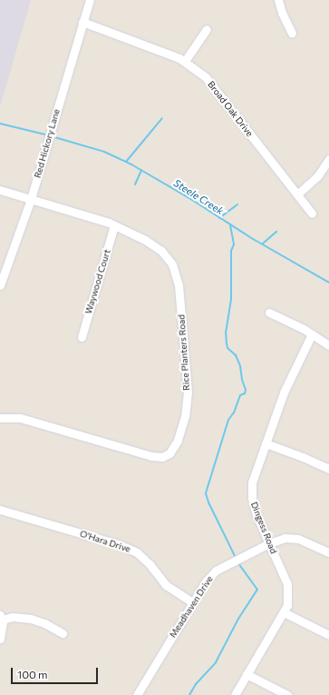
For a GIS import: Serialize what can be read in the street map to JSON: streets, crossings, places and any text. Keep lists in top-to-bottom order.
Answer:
{
  "streets": {
    "street": [
      "Broad Oak Drive",
      "Red Hickory Lane",
      "Waywood Court",
      "Rice Planters Road",
      "Dingess Road",
      "O'Hara Drive",
      "Meadhaven Drive"
    ]
  },
  "crossings": [
    ["Broad Oak Drive", "Red Hickory Lane"],
    ["Red Hickory Lane", "Rice Planters Road"],
    ["Waywood Court", "Rice Planters Road"],
    ["Dingess Road", "Meadhaven Drive"],
    ["O'Hara Drive", "Meadhaven Drive"]
  ],
  "water": ["Steele Creek"],
  "scale_bar": "100 m"
}
